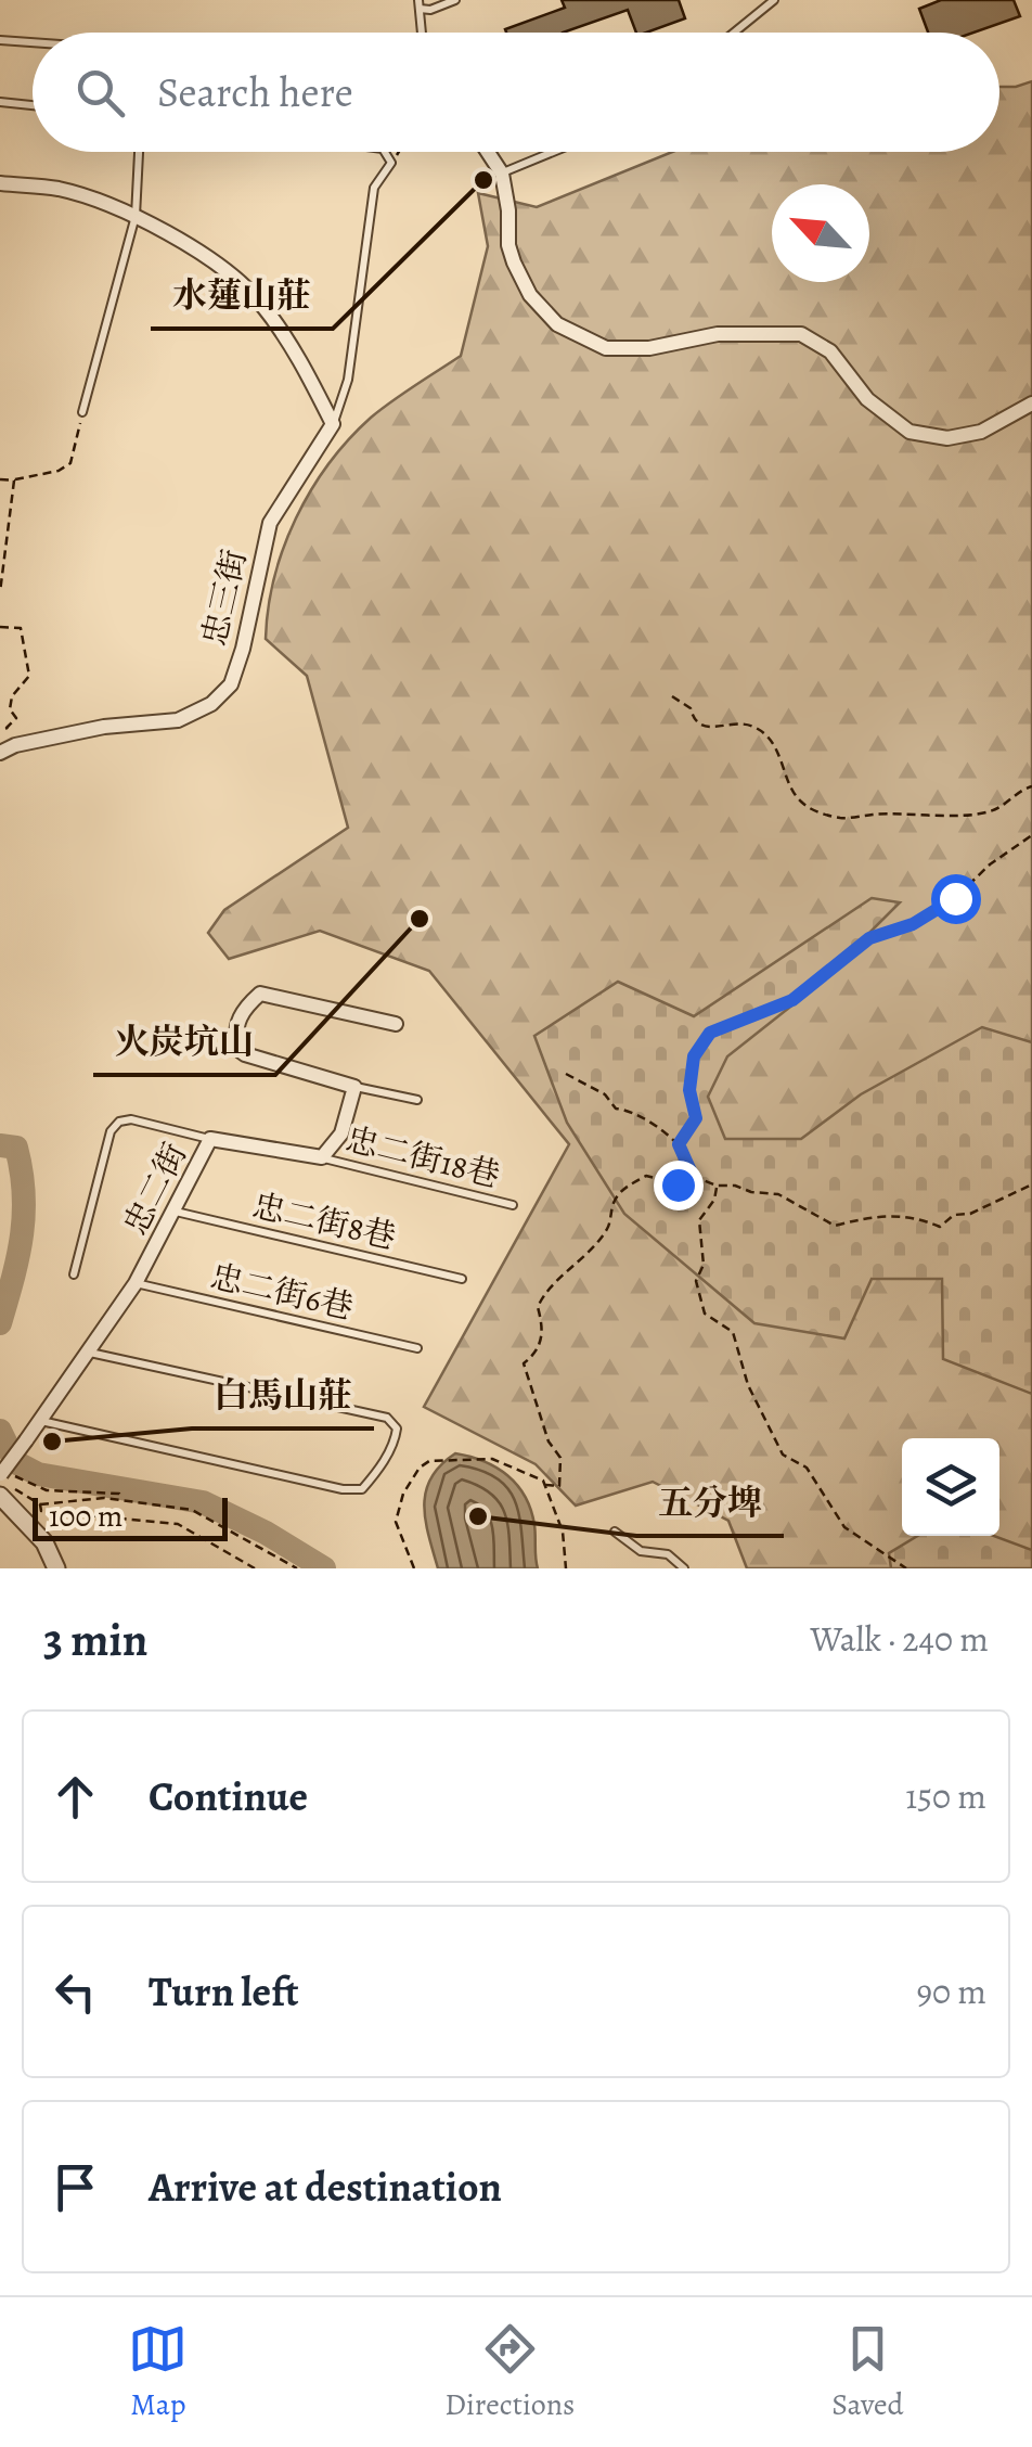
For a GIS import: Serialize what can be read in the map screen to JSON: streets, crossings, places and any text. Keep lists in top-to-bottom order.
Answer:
{
  "streets": {
    "street": ["忠三街", "忠二街"],
    "lane": ["忠二街18巷", "忠二街8巷", "忠二街6巷"]
  },
  "crossings": [
    ["忠二街18巷", "忠二街"],
    ["忠二街", "忠二街8巷"],
    ["忠二街", "忠二街6巷"]
  ],
  "places": [
    "水蓮山莊",
    "火炭坑山",
    "白馬山莊",
    "五分埤"
  ],
  "scale_bar": "100 m",
  "north": "top left",
  "page": {
    "search": "Search here",
    "scale": "100 m",
    "heading": ["3 min", "Walk · 240 m"],
    "list": [
      ["Continue", "150 m"],
      ["Turn left", "90 m"],
      "Arrive at destination"
    ],
    "nav": ["Map", "Directions", "Saved"]
  }
}
